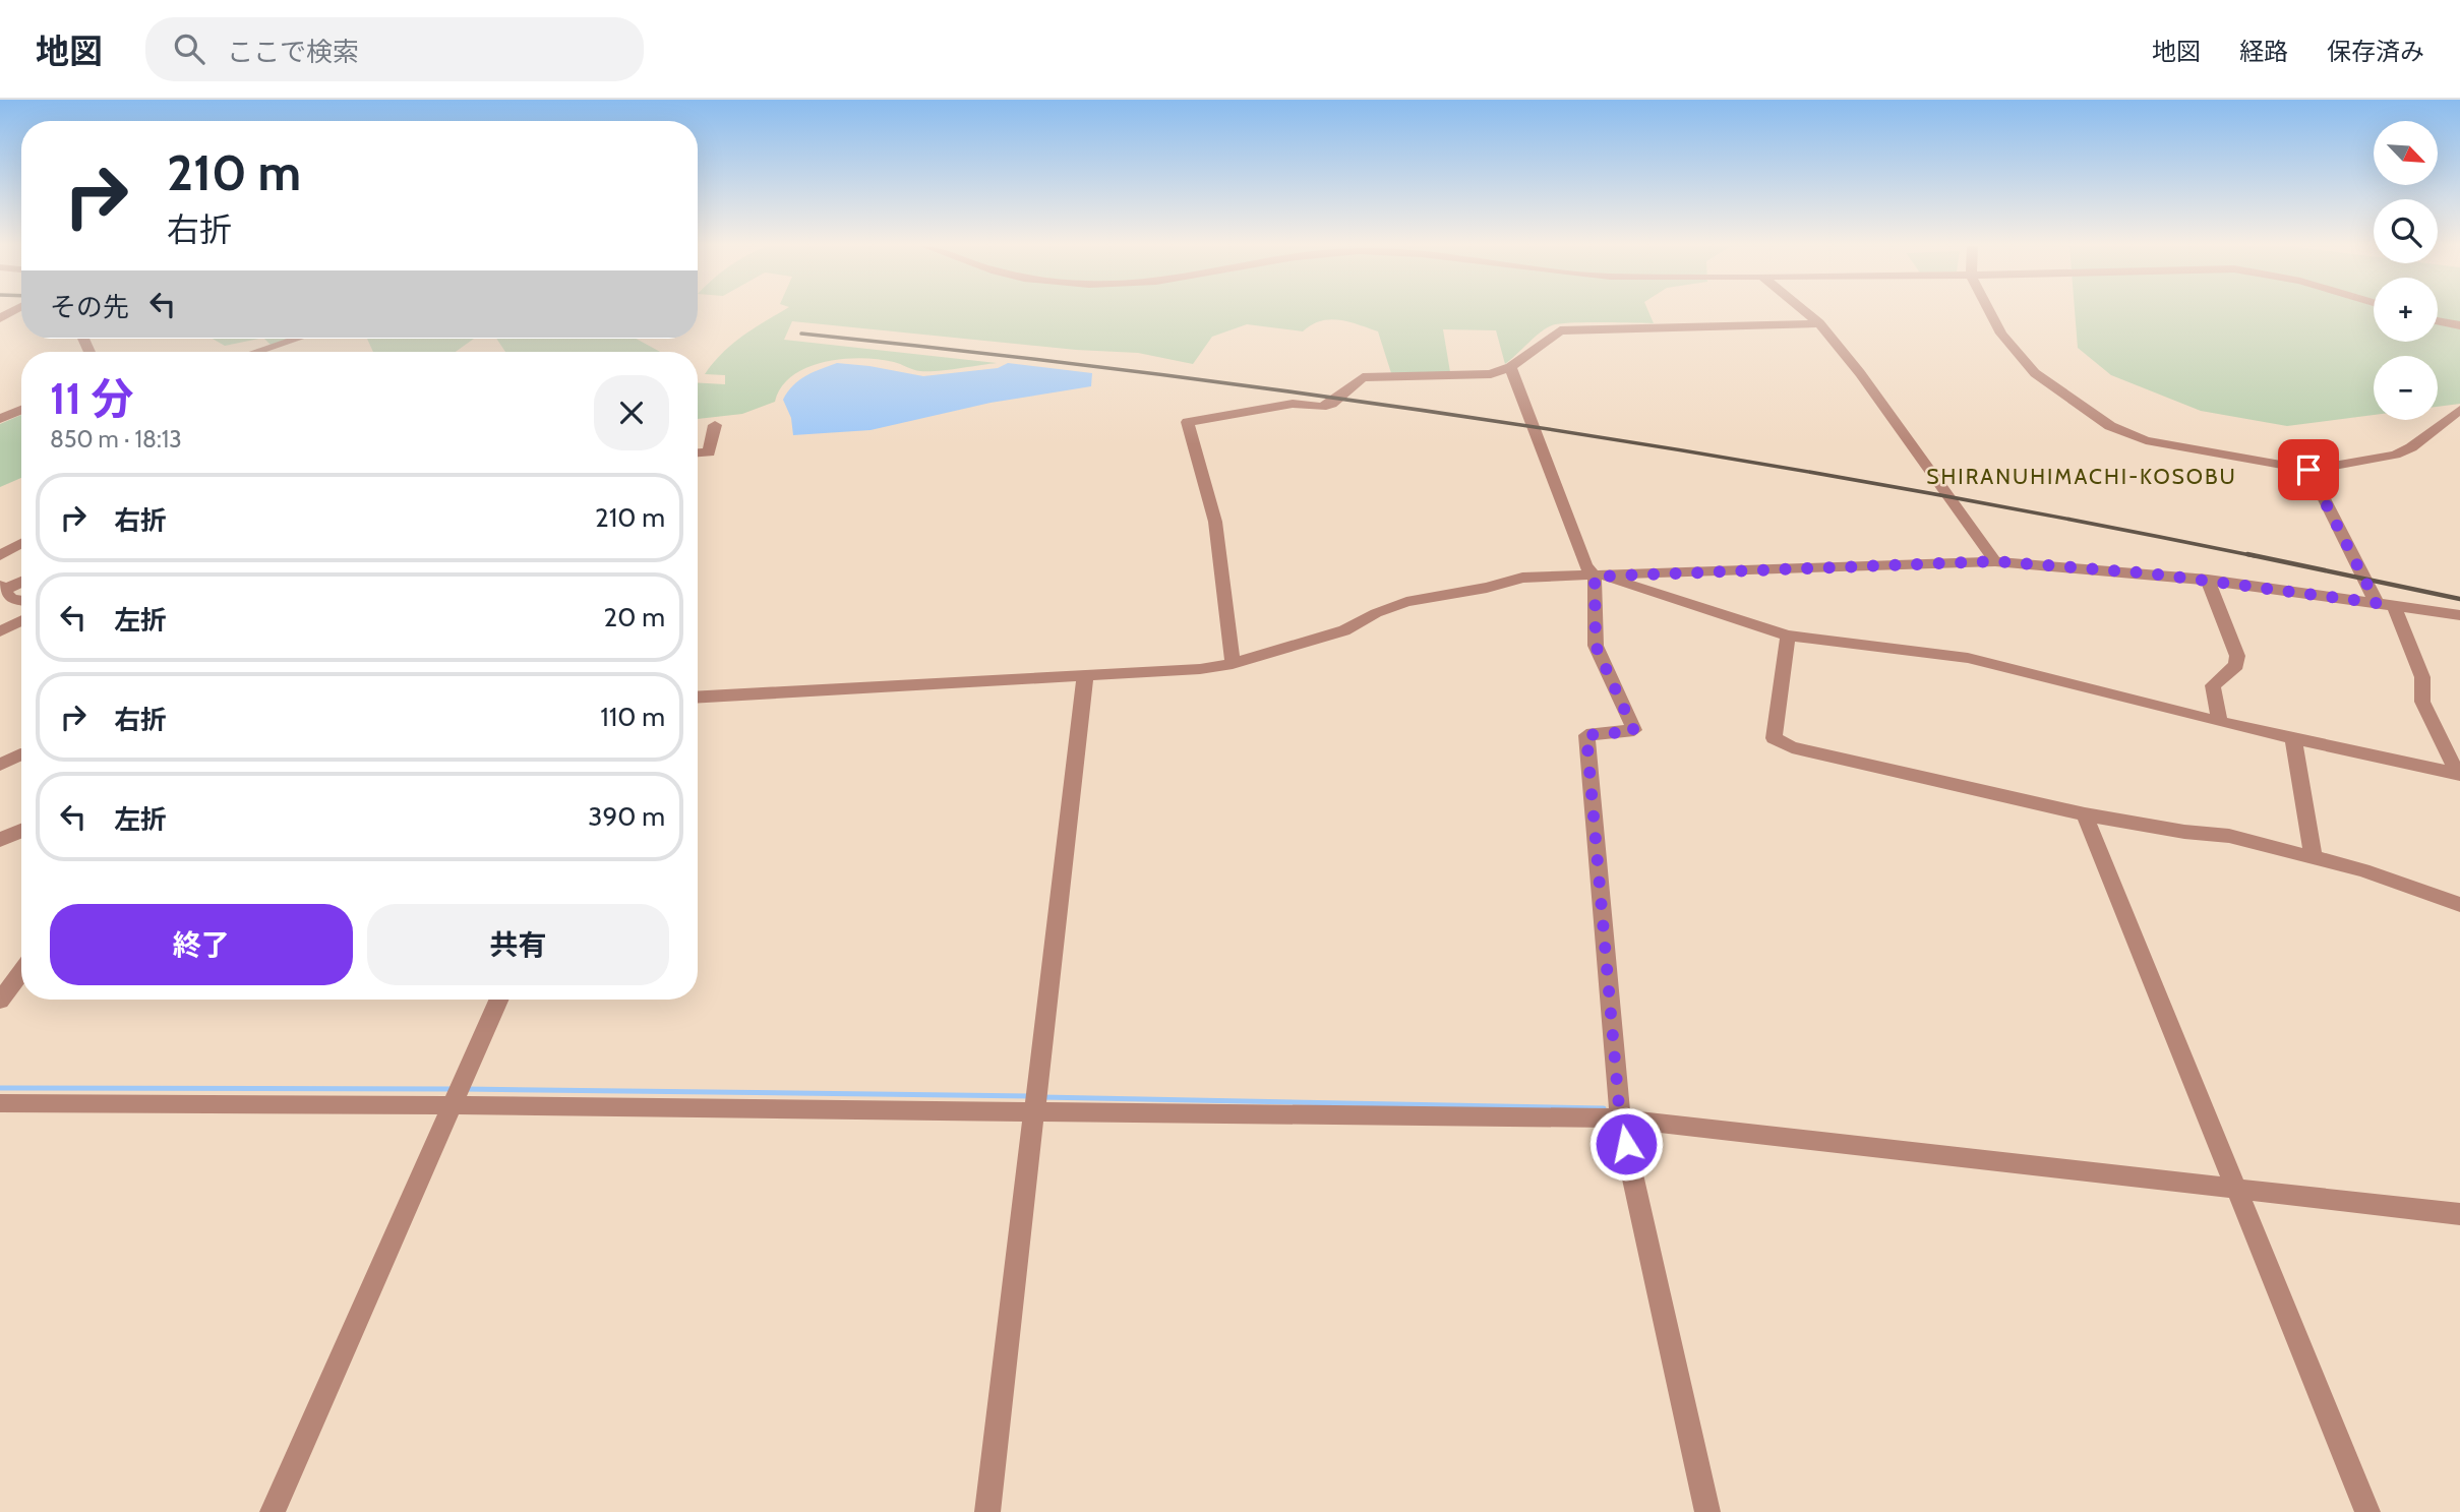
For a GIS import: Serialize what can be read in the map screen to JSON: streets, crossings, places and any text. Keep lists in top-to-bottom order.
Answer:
{
  "districts": ["SHIRANUHIMACHI-KOSOBU"],
  "north": "bottom right",
  "page": {
    "header": "地図",
    "search": "ここで検索",
    "nav": ["地図", "経路", "保存済み"],
    "map_buttons": ["+", "−"],
    "turn": ["210 m", "右折"],
    "then": "その先",
    "heading": ["11 分", "850 m · 18:13"],
    "list": [
      {
        "name": "右折",
        "value": "210 m"
      },
      {
        "name": "左折",
        "value": "20 m"
      },
      {
        "name": "右折",
        "value": "110 m"
      },
      {
        "name": "左折",
        "value": "390 m"
      }
    ],
    "buttons": ["終了", "共有"]
  }
}
